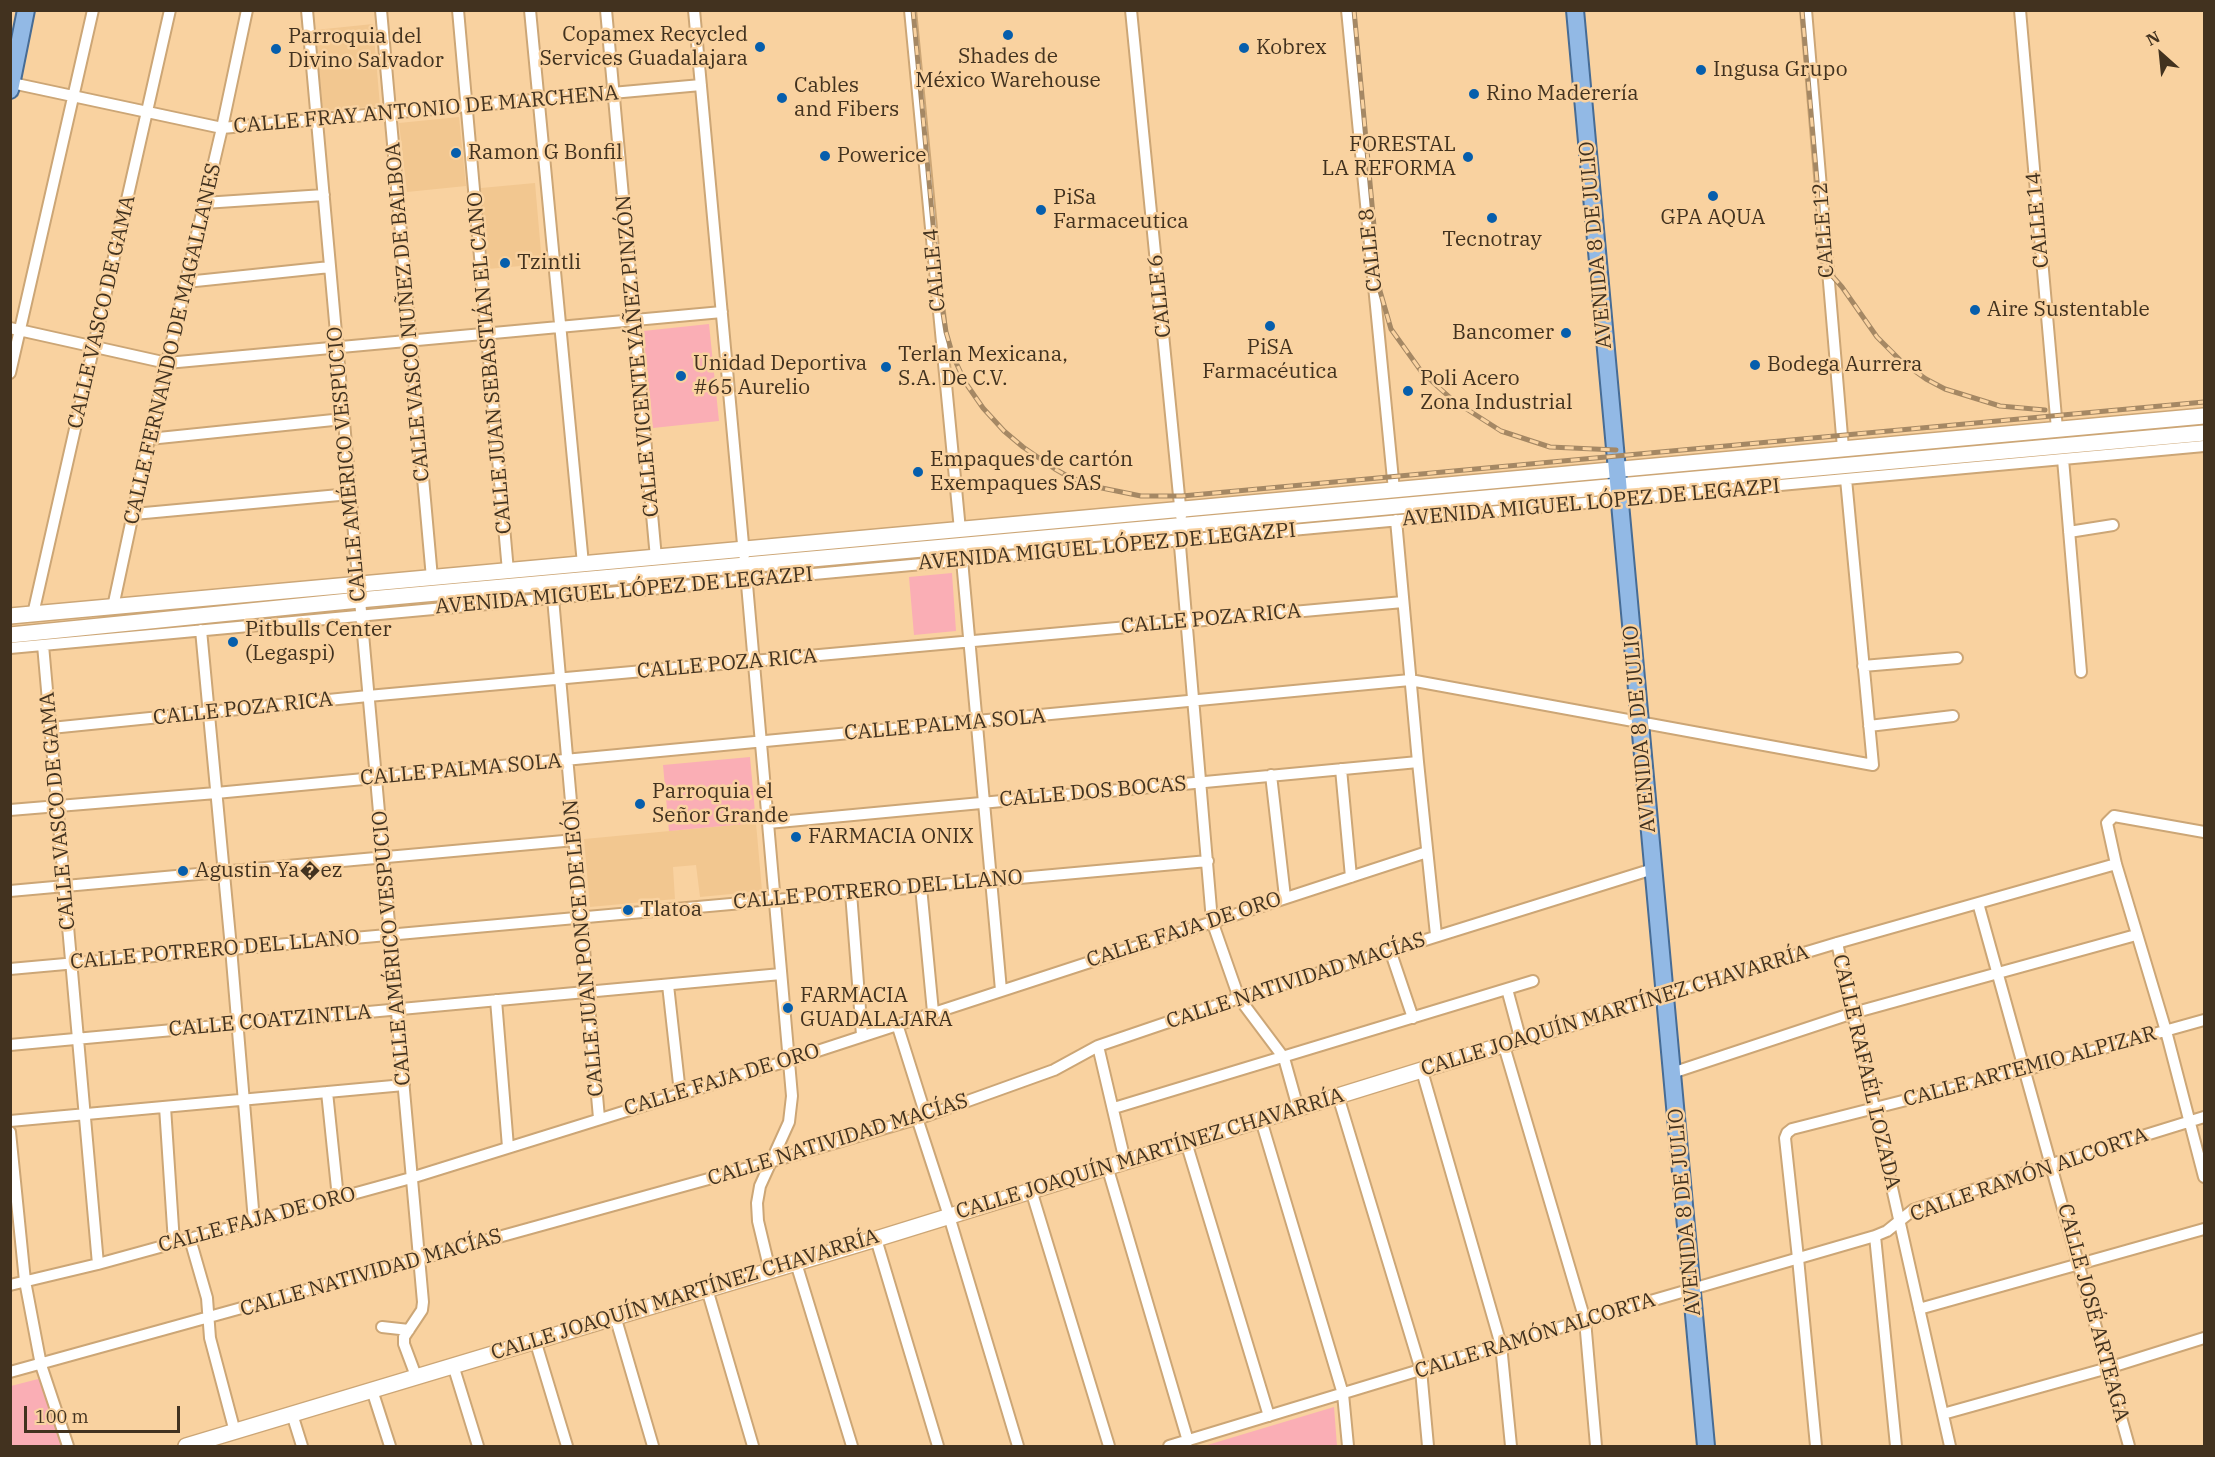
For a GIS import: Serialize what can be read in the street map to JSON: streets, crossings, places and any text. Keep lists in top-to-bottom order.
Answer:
{
  "streets": {
    "main road": ["AVENIDA 8 DE JULIO", "AVENIDA MIGUEL LÓPEZ DE LEGAZPI", "CALLE JOAQUÍN MARTÍNEZ CHAVARRÍA"],
    "street": [
      "CALLE FRAY ANTONIO DE MARCHENA",
      "CALLE 14",
      "CALLE 12",
      "CALLE 8",
      "CALLE 4",
      "CALLE 6",
      "CALLE VASCO DE GAMA",
      "CALLE VASCO NUÑEZ DE BALBOA",
      "CALLE FERNANDO DE MAGALLANES",
      "CALLE VICENTE YÁÑEZ PINZÓN",
      "CALLE JUAN SEBASTIÁN EL CANO",
      "CALLE AMÉRICO VESPUCIO",
      "CALLE POZA RICA",
      "CALLE PALMA SOLA",
      "CALLE DOS BOCAS",
      "CALLE POTRERO DEL LLANO",
      "CALLE FAJA DE ORO",
      "CALLE JUAN PONCE DE LEÓN",
      "CALLE NATIVIDAD MACÍAS",
      "CALLE COATZINTLA",
      "CALLE ARTEMIO ALPIZAR",
      "CALLE RAFAÉL LOZADA",
      "CALLE RAMÓN ALCORTA",
      "CALLE JOSÉ ARTEAGA"
    ]
  },
  "crossings": [
    ["CALLE FRAY ANTONIO DE MARCHENA", "CALLE VASCO DE GAMA"],
    ["CALLE FRAY ANTONIO DE MARCHENA", "CALLE VASCO NUÑEZ DE BALBOA"],
    ["CALLE FRAY ANTONIO DE MARCHENA", "CALLE FERNANDO DE MAGALLANES"],
    ["CALLE FRAY ANTONIO DE MARCHENA", "CALLE VICENTE YÁÑEZ PINZÓN"],
    ["CALLE FRAY ANTONIO DE MARCHENA", "CALLE JUAN SEBASTIÁN EL CANO"],
    ["CALLE FRAY ANTONIO DE MARCHENA", "CALLE AMÉRICO VESPUCIO"],
    ["CALLE 14", "AVENIDA MIGUEL LÓPEZ DE LEGAZPI"],
    ["CALLE 12", "AVENIDA MIGUEL LÓPEZ DE LEGAZPI"],
    ["AVENIDA 8 DE JULIO", "AVENIDA MIGUEL LÓPEZ DE LEGAZPI"],
    ["AVENIDA 8 DE JULIO", "CALLE PALMA SOLA"],
    ["AVENIDA 8 DE JULIO", "CALLE NATIVIDAD MACÍAS"],
    ["AVENIDA 8 DE JULIO", "CALLE JOAQUÍN MARTÍNEZ CHAVARRÍA"],
    ["AVENIDA 8 DE JULIO", "CALLE RAMÓN ALCORTA"],
    ["CALLE 8", "AVENIDA MIGUEL LÓPEZ DE LEGAZPI"],
    ["CALLE 4", "AVENIDA MIGUEL LÓPEZ DE LEGAZPI"],
    ["CALLE 6", "AVENIDA MIGUEL LÓPEZ DE LEGAZPI"],
    ["CALLE 6", "CALLE POZA RICA"],
    ["CALLE 6", "CALLE PALMA SOLA"],
    ["CALLE 6", "CALLE DOS BOCAS"],
    ["CALLE 6", "CALLE POTRERO DEL LLANO"],
    ["CALLE 6", "CALLE FAJA DE ORO"],
    ["CALLE 6", "CALLE NATIVIDAD MACÍAS"],
    ["CALLE VASCO DE GAMA", "AVENIDA MIGUEL LÓPEZ DE LEGAZPI"],
    ["CALLE VASCO DE GAMA", "CALLE POZA RICA"],
    ["CALLE VASCO DE GAMA", "CALLE PALMA SOLA"],
    ["CALLE VASCO DE GAMA", "CALLE POTRERO DEL LLANO"],
    ["CALLE VASCO DE GAMA", "CALLE FAJA DE ORO"],
    ["CALLE VASCO DE GAMA", "CALLE COATZINTLA"],
    ["CALLE VASCO NUÑEZ DE BALBOA", "AVENIDA MIGUEL LÓPEZ DE LEGAZPI"],
    ["CALLE FERNANDO DE MAGALLANES", "AVENIDA MIGUEL LÓPEZ DE LEGAZPI"],
    ["CALLE VICENTE YÁÑEZ PINZÓN", "AVENIDA MIGUEL LÓPEZ DE LEGAZPI"],
    ["CALLE JUAN SEBASTIÁN EL CANO", "AVENIDA MIGUEL LÓPEZ DE LEGAZPI"],
    ["CALLE AMÉRICO VESPUCIO", "AVENIDA MIGUEL LÓPEZ DE LEGAZPI"],
    ["CALLE AMÉRICO VESPUCIO", "CALLE POZA RICA"],
    ["CALLE AMÉRICO VESPUCIO", "CALLE PALMA SOLA"],
    ["CALLE AMÉRICO VESPUCIO", "CALLE POTRERO DEL LLANO"],
    ["CALLE AMÉRICO VESPUCIO", "CALLE FAJA DE ORO"],
    ["CALLE AMÉRICO VESPUCIO", "CALLE NATIVIDAD MACÍAS"],
    ["CALLE AMÉRICO VESPUCIO", "CALLE JOAQUÍN MARTÍNEZ CHAVARRÍA"],
    ["CALLE AMÉRICO VESPUCIO", "CALLE COATZINTLA"],
    ["AVENIDA MIGUEL LÓPEZ DE LEGAZPI", "CALLE JUAN PONCE DE LEÓN"],
    ["CALLE POZA RICA", "CALLE JUAN PONCE DE LEÓN"],
    ["CALLE PALMA SOLA", "CALLE JUAN PONCE DE LEÓN"],
    ["CALLE POTRERO DEL LLANO", "CALLE JUAN PONCE DE LEÓN"],
    ["CALLE FAJA DE ORO", "CALLE JUAN PONCE DE LEÓN"],
    ["CALLE JUAN PONCE DE LEÓN", "CALLE COATZINTLA"],
    ["CALLE JOAQUÍN MARTÍNEZ CHAVARRÍA", "CALLE RAFAÉL LOZADA"],
    ["CALLE JOAQUÍN MARTÍNEZ CHAVARRÍA", "CALLE JOSÉ ARTEAGA"],
    ["CALLE ARTEMIO ALPIZAR", "CALLE RAFAÉL LOZADA"],
    ["CALLE ARTEMIO ALPIZAR", "CALLE RAMÓN ALCORTA"],
    ["CALLE ARTEMIO ALPIZAR", "CALLE JOSÉ ARTEAGA"],
    ["CALLE RAFAÉL LOZADA", "CALLE RAMÓN ALCORTA"],
    ["CALLE RAMÓN ALCORTA", "CALLE JOSÉ ARTEAGA"]
  ],
  "places": [
    "Shades de México Warehouse",
    "Copamex Recycled Services Guadalajara",
    "Kobrex",
    "Parroquia del Divino Salvador",
    "Ingusa Grupo",
    "Rino Maderería",
    "Cables and Fibers",
    "Ramon G Bonfil",
    "Powerice",
    "FORESTAL LA REFORMA",
    "GPA AQUA",
    "PiSa Farmaceutica",
    "Tecnotray",
    "Tzintli",
    "Aire Sustentable",
    "PiSA Farmacéutica",
    "Bancomer",
    "Bodega Aurrera",
    "Terlan Mexicana, S.A. De C.V.",
    "Unidad Deportiva #65 Aurelio",
    "Poli Acero Zona Industrial",
    "Empaques de cartón Exempaques SAS",
    "Pitbulls Center (Legaspi)",
    "Parroquia el Señor Grande",
    "FARMACIA ONIX",
    "Agustin Ya�ez",
    "Tlatoa",
    "FARMACIA GUADALAJARA"
  ],
  "scale_bar": "100 m",
  "north": "top left"
}
